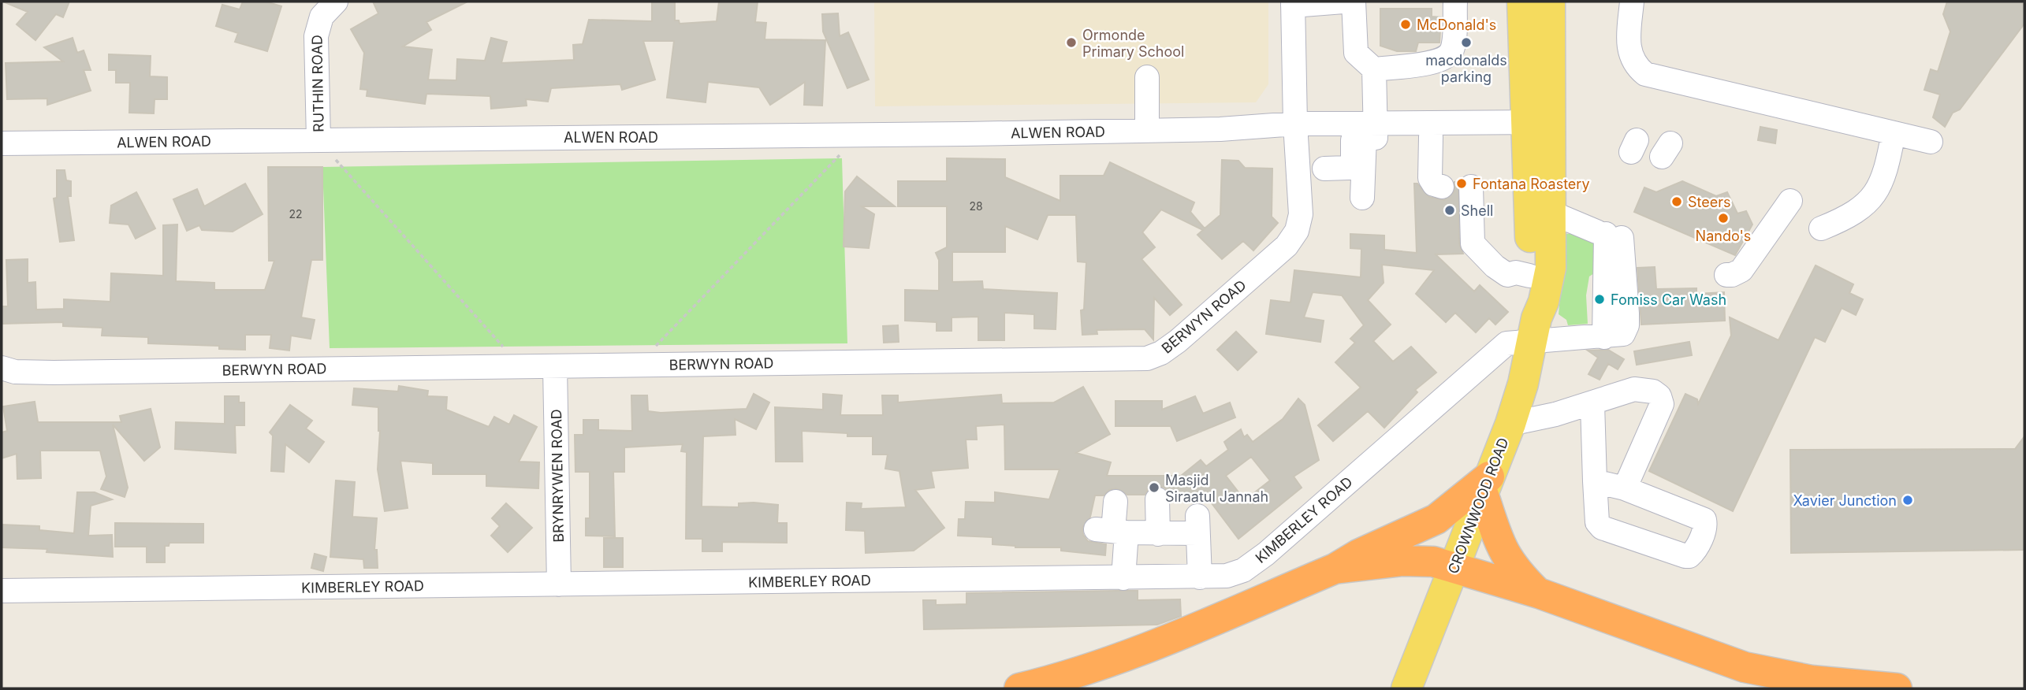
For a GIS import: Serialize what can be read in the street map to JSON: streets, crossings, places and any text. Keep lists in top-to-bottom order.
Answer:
{
  "streets": {
    "main road": ["CROWNWOOD ROAD"],
    "street": [
      "RUTHIN ROAD",
      "ALWEN ROAD",
      "BERWYN ROAD",
      "BRYNRYWEN ROAD",
      "KIMBERLEY ROAD"
    ]
  },
  "crossings": [
    ["RUTHIN ROAD", "ALWEN ROAD"],
    ["ALWEN ROAD", "BERWYN ROAD"],
    ["ALWEN ROAD", "CROWNWOOD ROAD"],
    ["BERWYN ROAD", "BRYNRYWEN ROAD"],
    ["BRYNRYWEN ROAD", "KIMBERLEY ROAD"],
    ["CROWNWOOD ROAD", "KIMBERLEY ROAD"]
  ],
  "places": [
    "McDonald's",
    "Ormonde Primary School",
    "macdonalds parking",
    "Fontana Roastery",
    "Steers",
    "Shell",
    "Nando's",
    "Fomiss Car Wash",
    "Masjid Siraatul Jannah",
    "Xavier Junction"
  ],
  "house_numbers": ["28", "22"]
}
